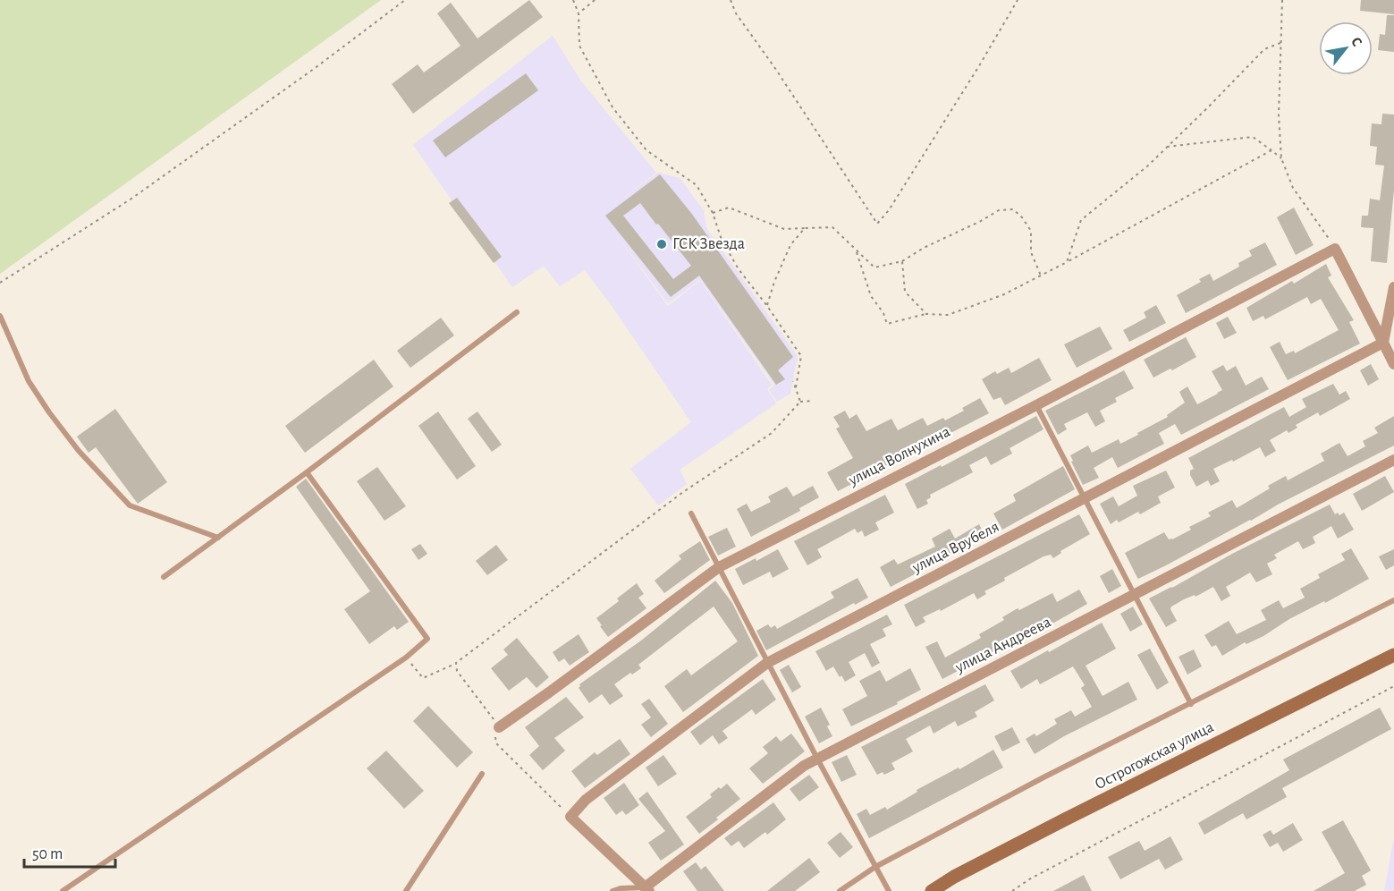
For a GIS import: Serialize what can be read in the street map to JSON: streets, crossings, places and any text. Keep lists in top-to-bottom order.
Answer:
{
  "streets": {
    "street": [
      "улица Волнухина",
      "улица Врубеля",
      "улица Андреева",
      "Острогожская улица"
    ]
  },
  "places": ["ГСК Звезда"],
  "scale_bar": "50 m",
  "north": "top right"
}
